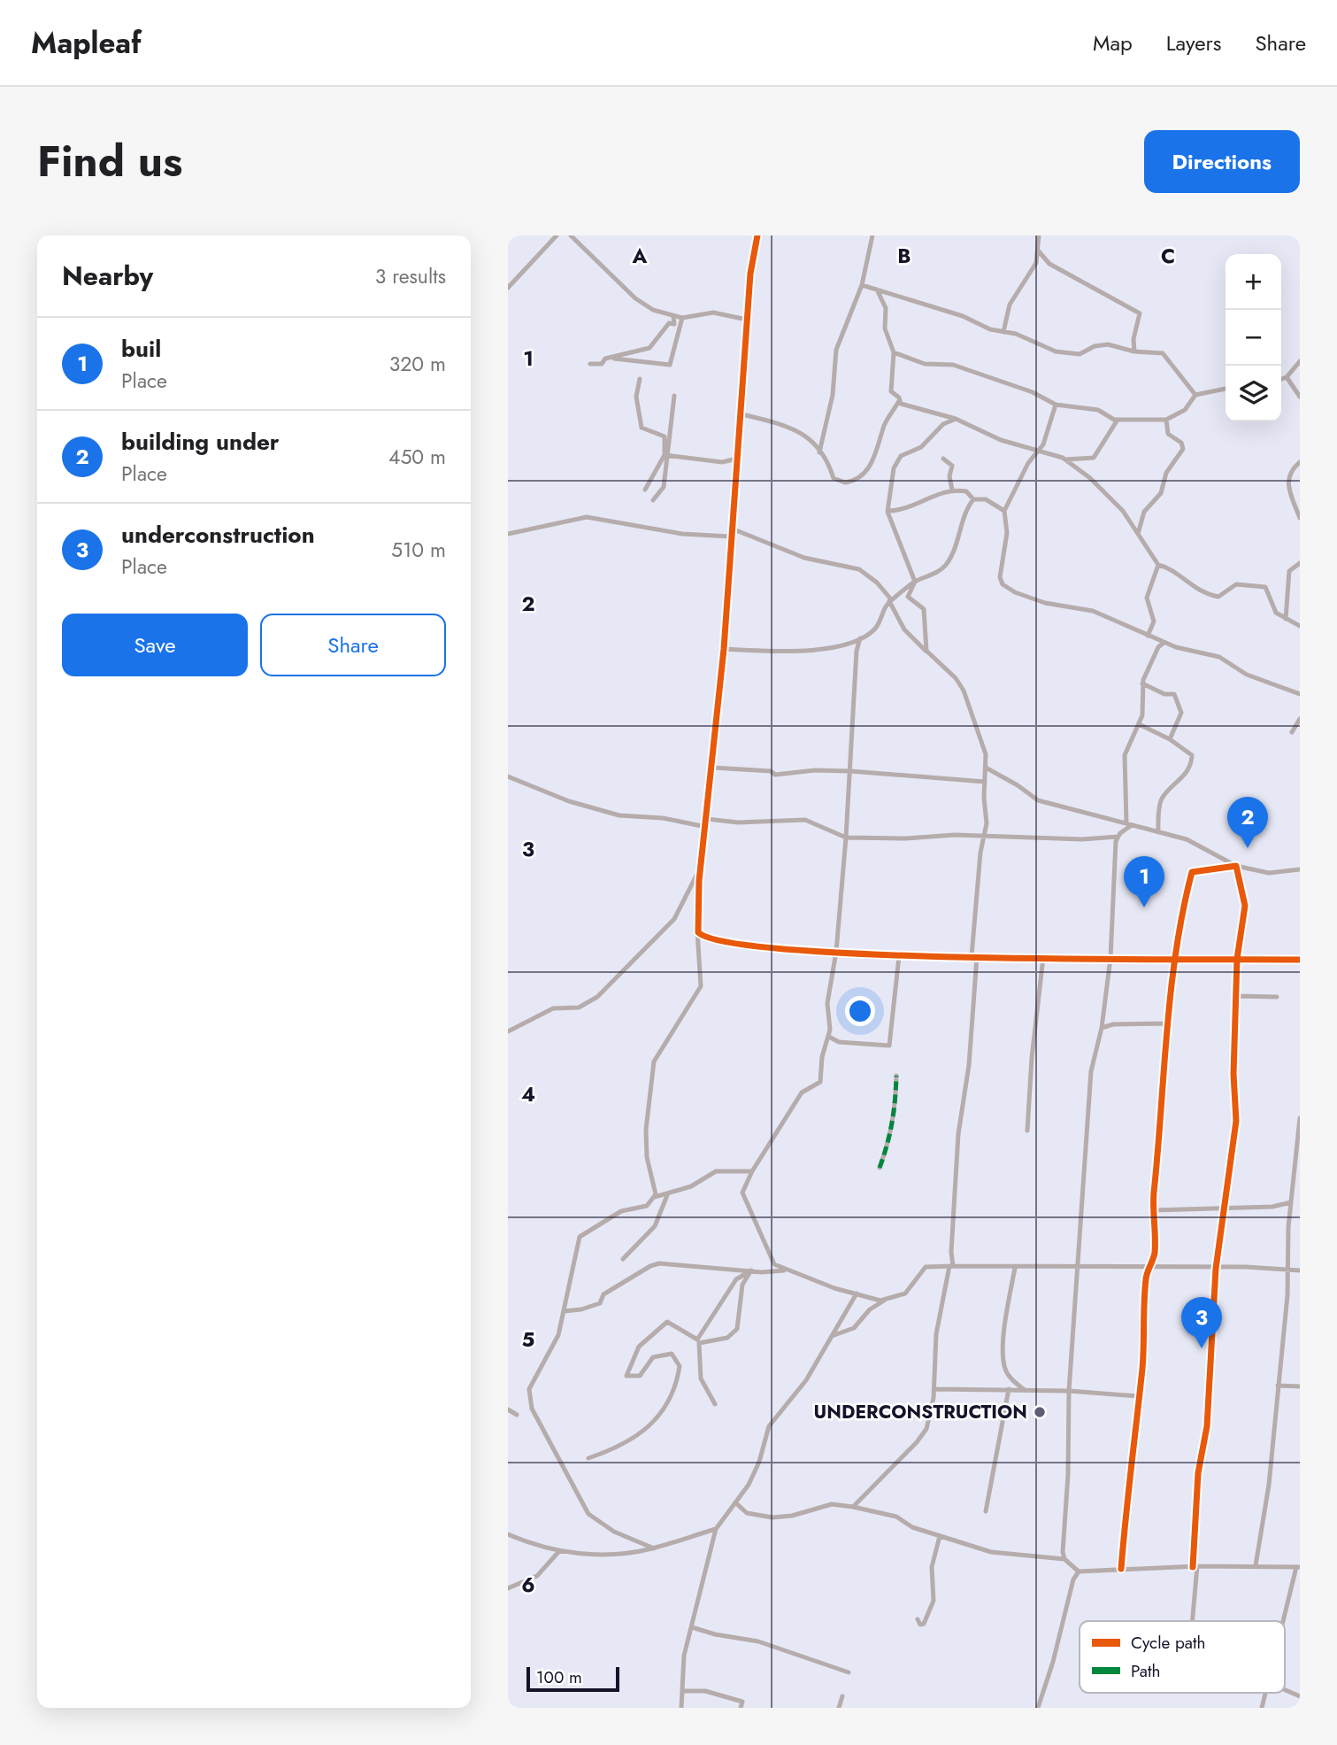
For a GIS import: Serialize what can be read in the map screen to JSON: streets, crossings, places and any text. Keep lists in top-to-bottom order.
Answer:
{
  "places": ["UNDERCONSTRUCTION"],
  "legend": ["Cycle path", "Path"],
  "scale_bar": "100 m",
  "page": {
    "header": "Mapleaf",
    "nav": ["Map", "Layers", "Share"],
    "title": "Find us",
    "buttons": [
      "Directions",
      ["Save", "Share"]
    ],
    "heading": ["Nearby", "3 results"],
    "map_buttons": ["+", "−"],
    "list": [
      {
        "mark": "1",
        "name": "buil",
        "note": "Place",
        "value": "320 m"
      },
      {
        "mark": "2",
        "name": "building under",
        "note": "Place",
        "value": "450 m"
      },
      {
        "mark": "3",
        "name": "underconstruction",
        "note": "Place",
        "value": "510 m"
      }
    ],
    "pins": ["2", "1", "3"],
    "scale": "100 m"
  },
  "grid": {
    "columns": ["A", "B", "C"],
    "rows": [
      "1",
      "2",
      "3",
      "4",
      "5",
      "6"
    ]
  }
}
